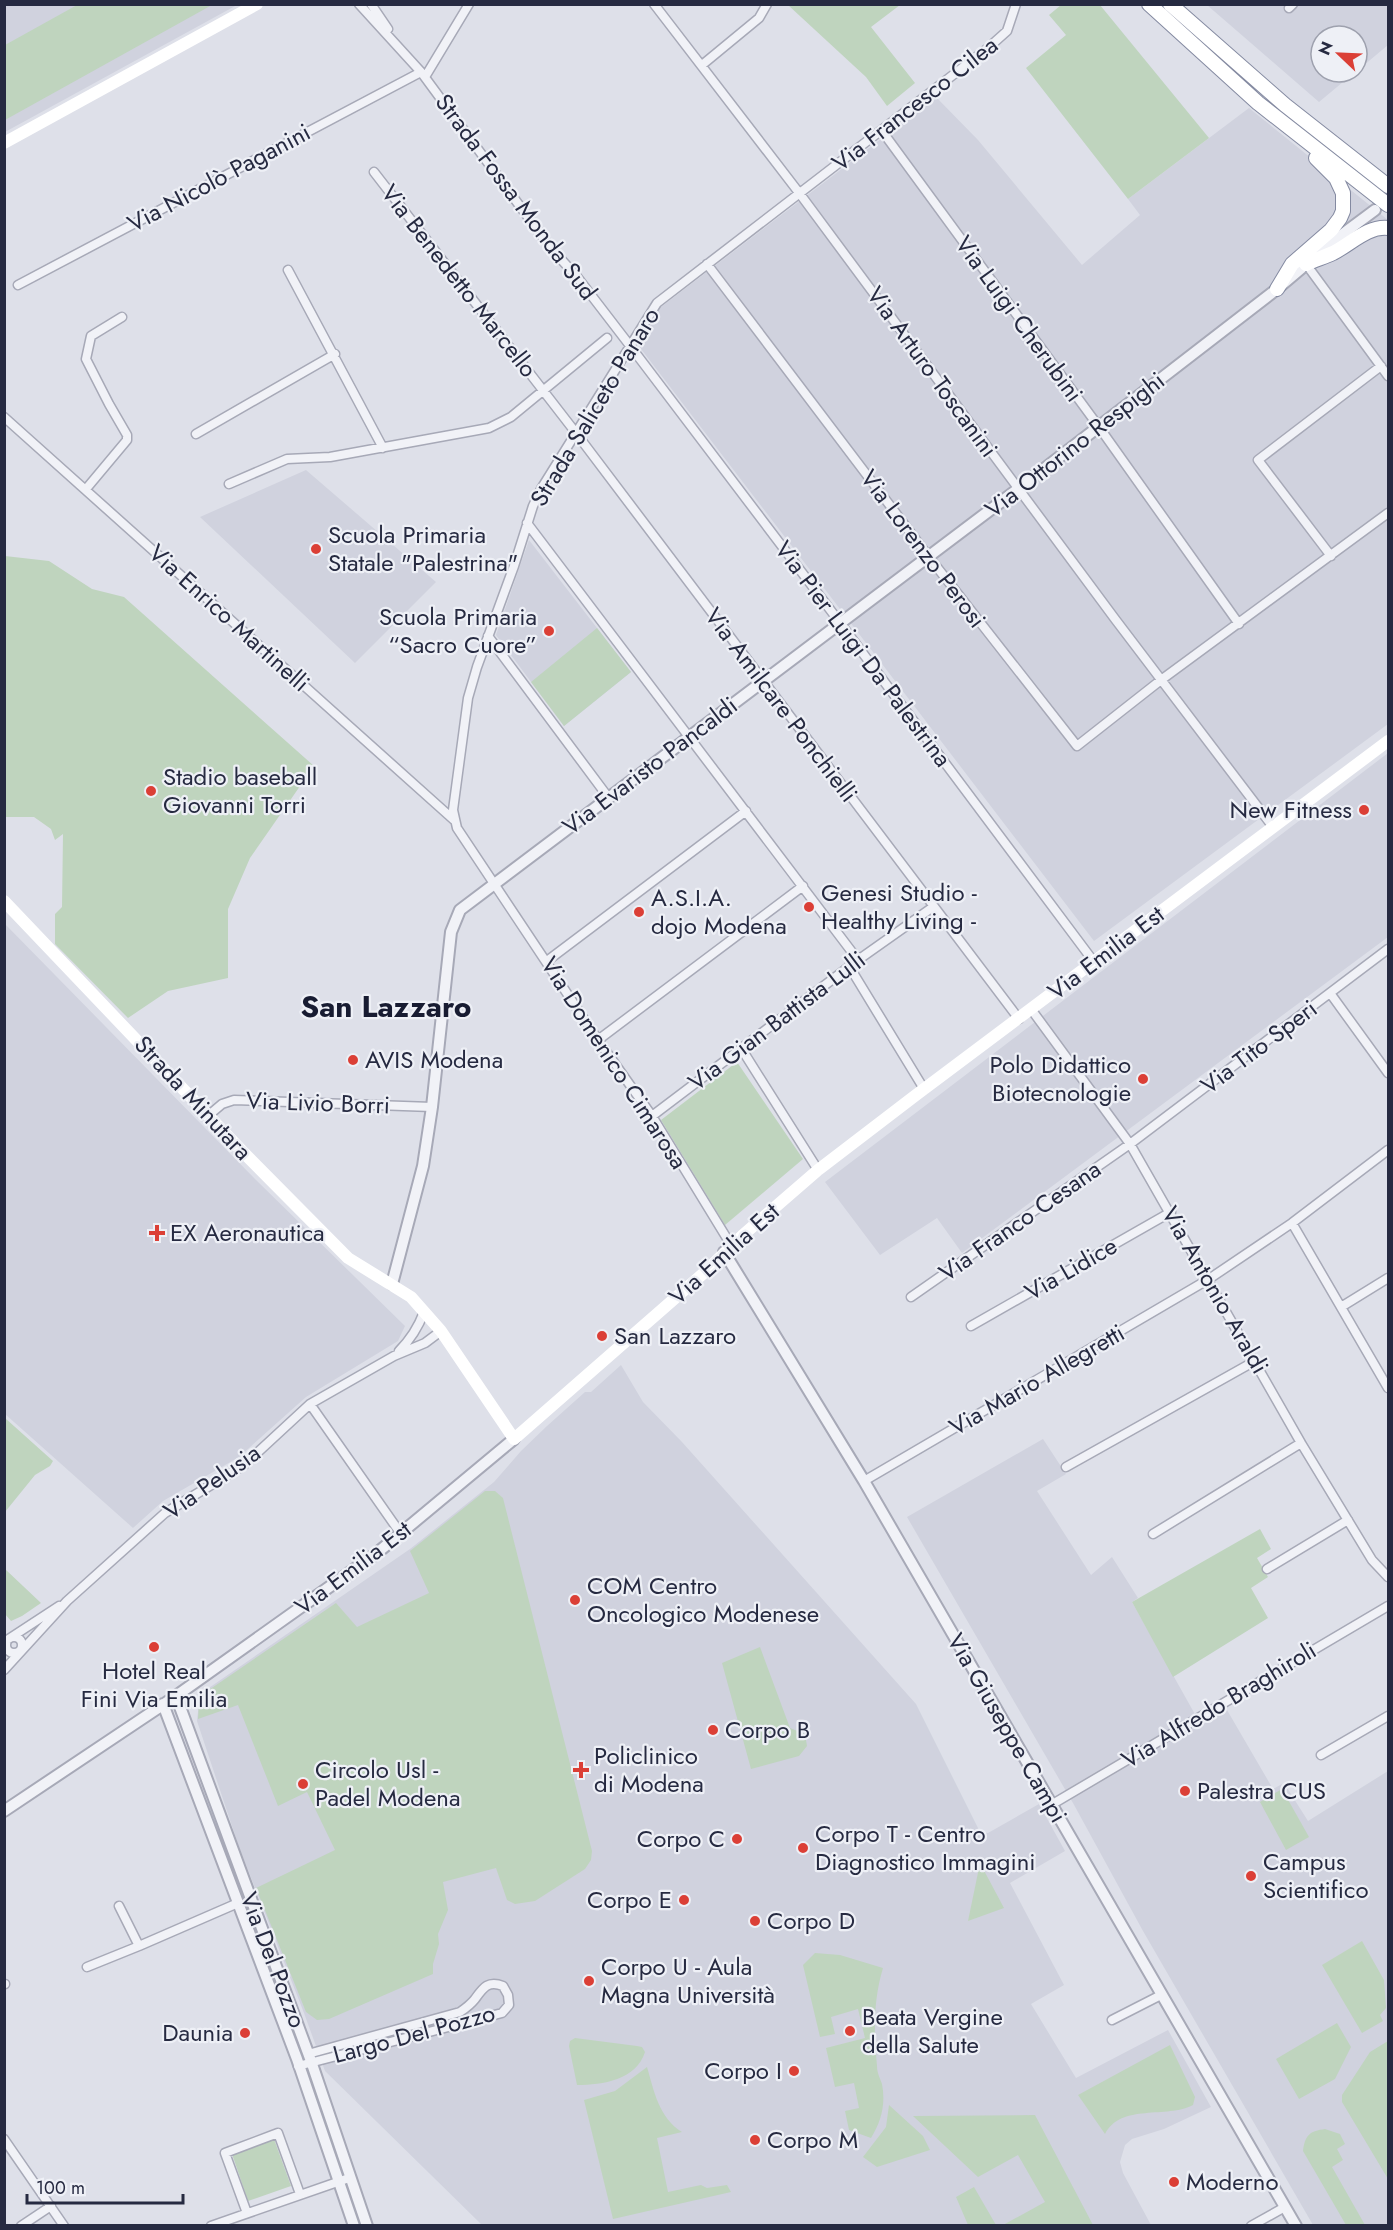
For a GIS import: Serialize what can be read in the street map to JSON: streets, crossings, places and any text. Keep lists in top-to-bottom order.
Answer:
{
  "streets": {
    "main road": ["Via Emilia Est", "Strada Minutara"],
    "street": [
      "Via Francesco Cilea",
      "Via Nicolò Paganini",
      "Strada Fossa Monda Sud",
      "Via Benedetto Marcello",
      "Via Luigi Cherubini",
      "Via Arturo Toscanini",
      "Strada Saliceto Panaro",
      "Via Ottorino Respighi",
      "Via Lorenzo Perosi",
      "Via Enrico Martinelli",
      "Via Pier Luigi Da Palestrina",
      "Via Amilcare Ponchielli",
      "Via Evaristo Pancaldi",
      "Via Gian Battista Lulli",
      "Via Tito Speri",
      "Via Domenico Cimarosa",
      "Via Livio Borri",
      "Via Franco Cesana",
      "Via Lidice",
      "Via Antonio Araldi",
      "Via Mario Allegretti",
      "Via Pelusia",
      "Via Alfredo Braghiroli",
      "Via Giuseppe Campi",
      "Via Del Pozzo",
      "Largo Del Pozzo"
    ]
  },
  "crossings": [
    ["Via Francesco Cilea", "Via Luigi Cherubini"],
    ["Via Francesco Cilea", "Via Arturo Toscanini"],
    ["Via Francesco Cilea", "Strada Saliceto Panaro"],
    ["Via Nicolò Paganini", "Strada Fossa Monda Sud"],
    ["Strada Fossa Monda Sud", "Strada Saliceto Panaro"],
    ["Strada Fossa Monda Sud", "Via Pier Luigi Da Palestrina"],
    ["Via Benedetto Marcello", "Via Amilcare Ponchielli"],
    ["Via Luigi Cherubini", "Via Ottorino Respighi"],
    ["Via Arturo Toscanini", "Strada Saliceto Panaro"],
    ["Via Arturo Toscanini", "Via Ottorino Respighi"],
    ["Via Arturo Toscanini", "Via Lorenzo Perosi"],
    ["Via Arturo Toscanini", "Via Emilia Est"],
    ["Strada Saliceto Panaro", "Via Lorenzo Perosi"],
    ["Strada Saliceto Panaro", "Via Enrico Martinelli"],
    ["Strada Saliceto Panaro", "Via Pier Luigi Da Palestrina"],
    ["Strada Saliceto Panaro", "Via Amilcare Ponchielli"],
    ["Via Ottorino Respighi", "Via Lorenzo Perosi"],
    ["Via Ottorino Respighi", "Via Pier Luigi Da Palestrina"],
    ["Via Ottorino Respighi", "Via Evaristo Pancaldi"],
    ["Via Pier Luigi Da Palestrina", "Via Evaristo Pancaldi"],
    ["Via Pier Luigi Da Palestrina", "Via Emilia Est"],
    ["Via Amilcare Ponchielli", "Via Evaristo Pancaldi"],
    ["Via Amilcare Ponchielli", "Via Emilia Est"],
    ["Via Amilcare Ponchielli", "Via Gian Battista Lulli"],
    ["Via Evaristo Pancaldi", "Via Domenico Cimarosa"],
    ["Via Evaristo Pancaldi", "Via Livio Borri"],
    ["Via Emilia Est", "Via Domenico Cimarosa"],
    ["Via Emilia Est", "Via Antonio Araldi"],
    ["Via Emilia Est", "Via Giuseppe Campi"],
    ["Via Emilia Est", "Via Del Pozzo"],
    ["Via Gian Battista Lulli", "Via Domenico Cimarosa"],
    ["Via Tito Speri", "Via Franco Cesana"],
    ["Via Tito Speri", "Via Antonio Araldi"],
    ["Via Domenico Cimarosa", "Via Giuseppe Campi"],
    ["Strada Minutara", "Via Livio Borri"],
    ["Via Franco Cesana", "Via Antonio Araldi"],
    ["Via Lidice", "Via Antonio Araldi"],
    ["Via Antonio Araldi", "Via Mario Allegretti"],
    ["Via Mario Allegretti", "Via Giuseppe Campi"],
    ["Via Alfredo Braghiroli", "Via Giuseppe Campi"],
    ["Via Del Pozzo", "Largo Del Pozzo"]
  ],
  "districts": ["San Lazzaro"],
  "places": {
    "other": [
      "Scuola Primaria Statale \"Palestrina\"",
      "Scuola Primaria “Sacro Cuore”",
      "Stadio baseball Giovanni Torri",
      "New Fitness",
      "Genesi Studio - Healthy Living -",
      "A.S.I.A. dojo Modena",
      "AVIS Modena",
      "Polo Didattico Biotecnologie",
      "San Lazzaro",
      "COM Centro Oncologico Modenese",
      "Hotel Real Fini Via Emilia",
      "Corpo B",
      "Circolo Usl - Padel Modena",
      "Palestra CUS",
      "Corpo C",
      "Corpo T - Centro Diagnostico Immagini",
      "Campus Scientifico",
      "Corpo E",
      "Corpo D",
      "Corpo U - Aula Magna Università",
      "Beata Vergine della Salute",
      "Daunia",
      "Corpo I",
      "Corpo M",
      "Moderno"
    ],
    "health": ["EX Aeronautica", "Policlinico di Modena"]
  },
  "scale_bar": "100 m",
  "north": "top left"
}
